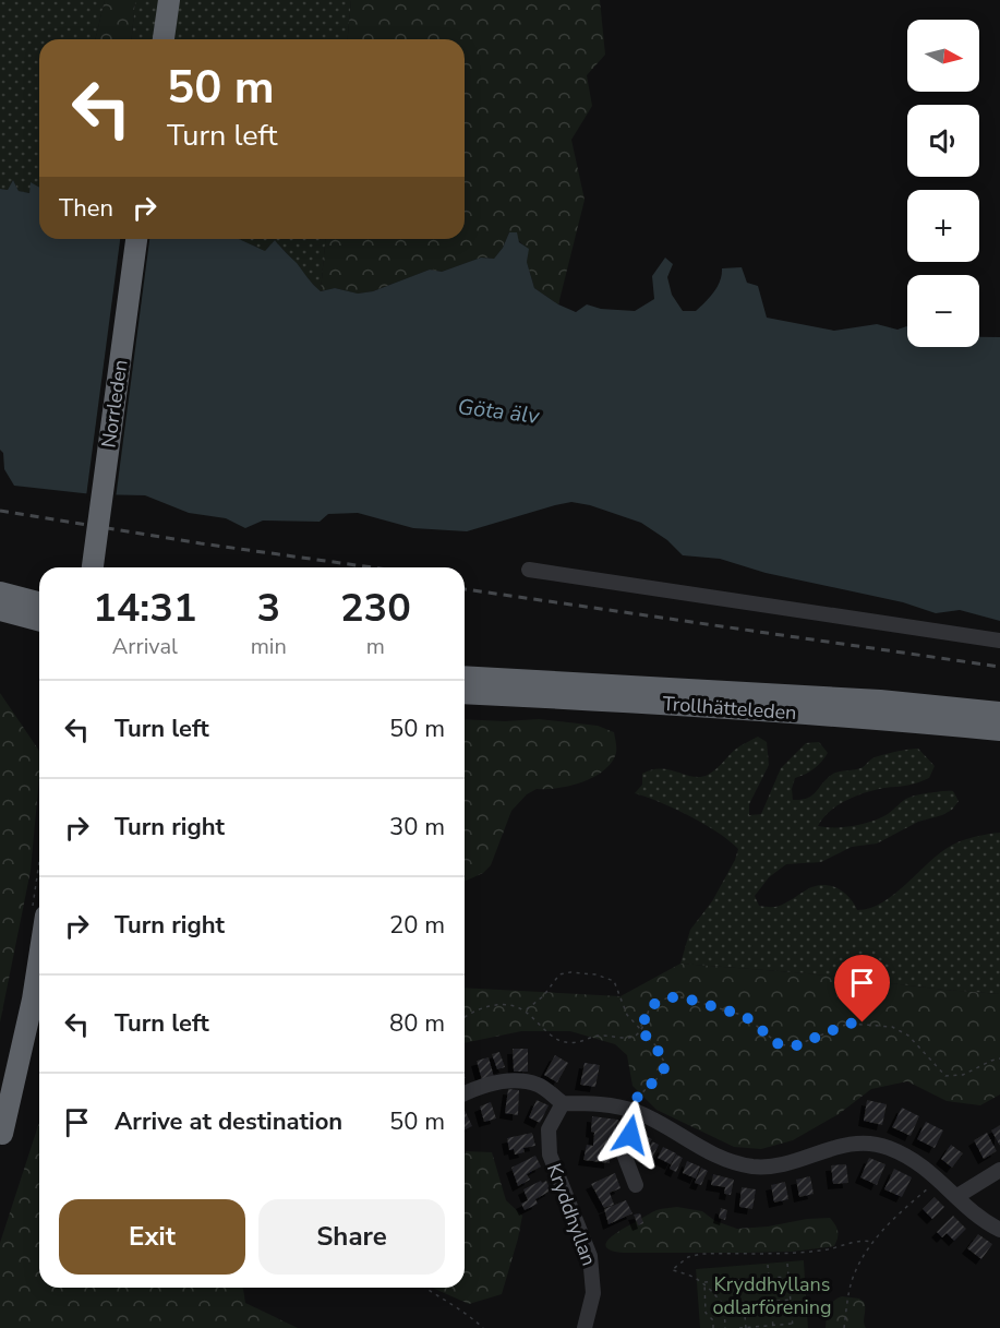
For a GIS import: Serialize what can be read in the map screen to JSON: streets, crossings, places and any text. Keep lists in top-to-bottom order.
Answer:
{
  "streets": {
    "highway": ["Norrleden", "Trollhätteleden"],
    "street": ["Kryddhyllan"]
  },
  "water": ["Göta älv"],
  "parks": ["Kryddhyllans odlarförening"],
  "north": "right",
  "page": {
    "map_buttons": ["+", "−"],
    "turn": ["50 m", "Turn left"],
    "then": "Then",
    "eta": [
      "14:31",
      "Arrival",
      "3",
      "min",
      "230",
      "m"
    ],
    "list": [
      {
        "name": "Turn left",
        "value": "50 m"
      },
      {
        "name": "Turn right",
        "value": "30 m"
      },
      {
        "name": "Turn right",
        "value": "20 m"
      },
      {
        "name": "Turn left",
        "value": "80 m"
      },
      {
        "name": "Arrive at destination",
        "value": "50 m"
      }
    ],
    "buttons": ["Exit", "Share"]
  }
}
